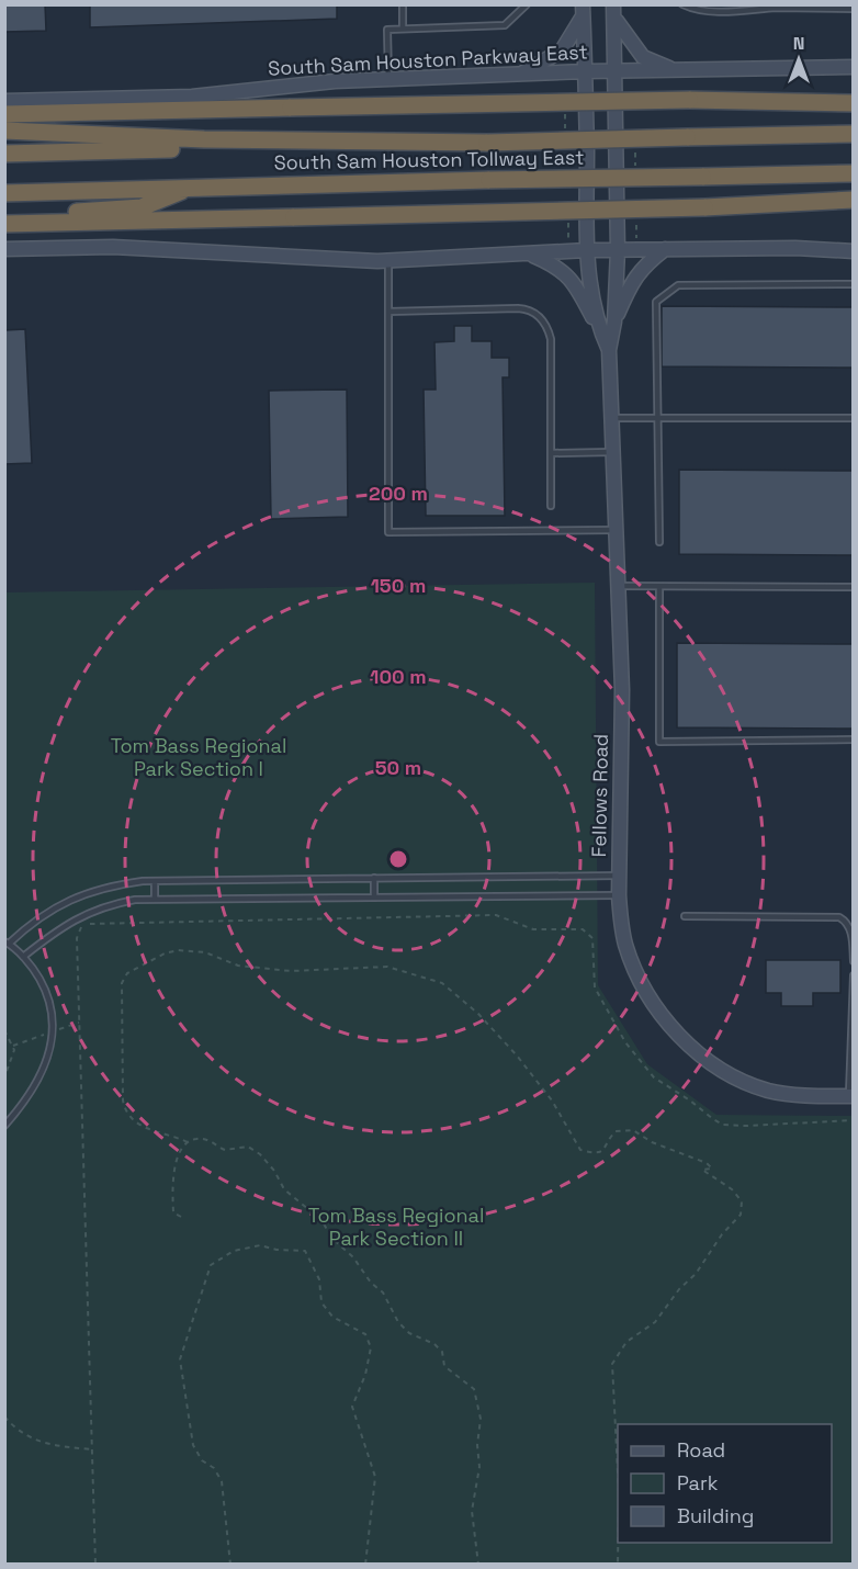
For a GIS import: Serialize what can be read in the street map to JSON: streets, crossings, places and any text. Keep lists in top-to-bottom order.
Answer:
{
  "streets": {
    "highway": ["South Sam Houston Tollway East"],
    "main road": ["South Sam Houston Parkway East", "Fellows Road"]
  },
  "crossings": [
    ["South Sam Houston Parkway East", "Fellows Road"]
  ],
  "parks": ["Tom Bass Regional Park Section I", "Tom Bass Regional Park Section II"],
  "legend": ["Road", "Park", "Building"],
  "north": "top",
  "rings": [
    "200 m",
    "150 m",
    "100 m",
    "50 m"
  ]
}
